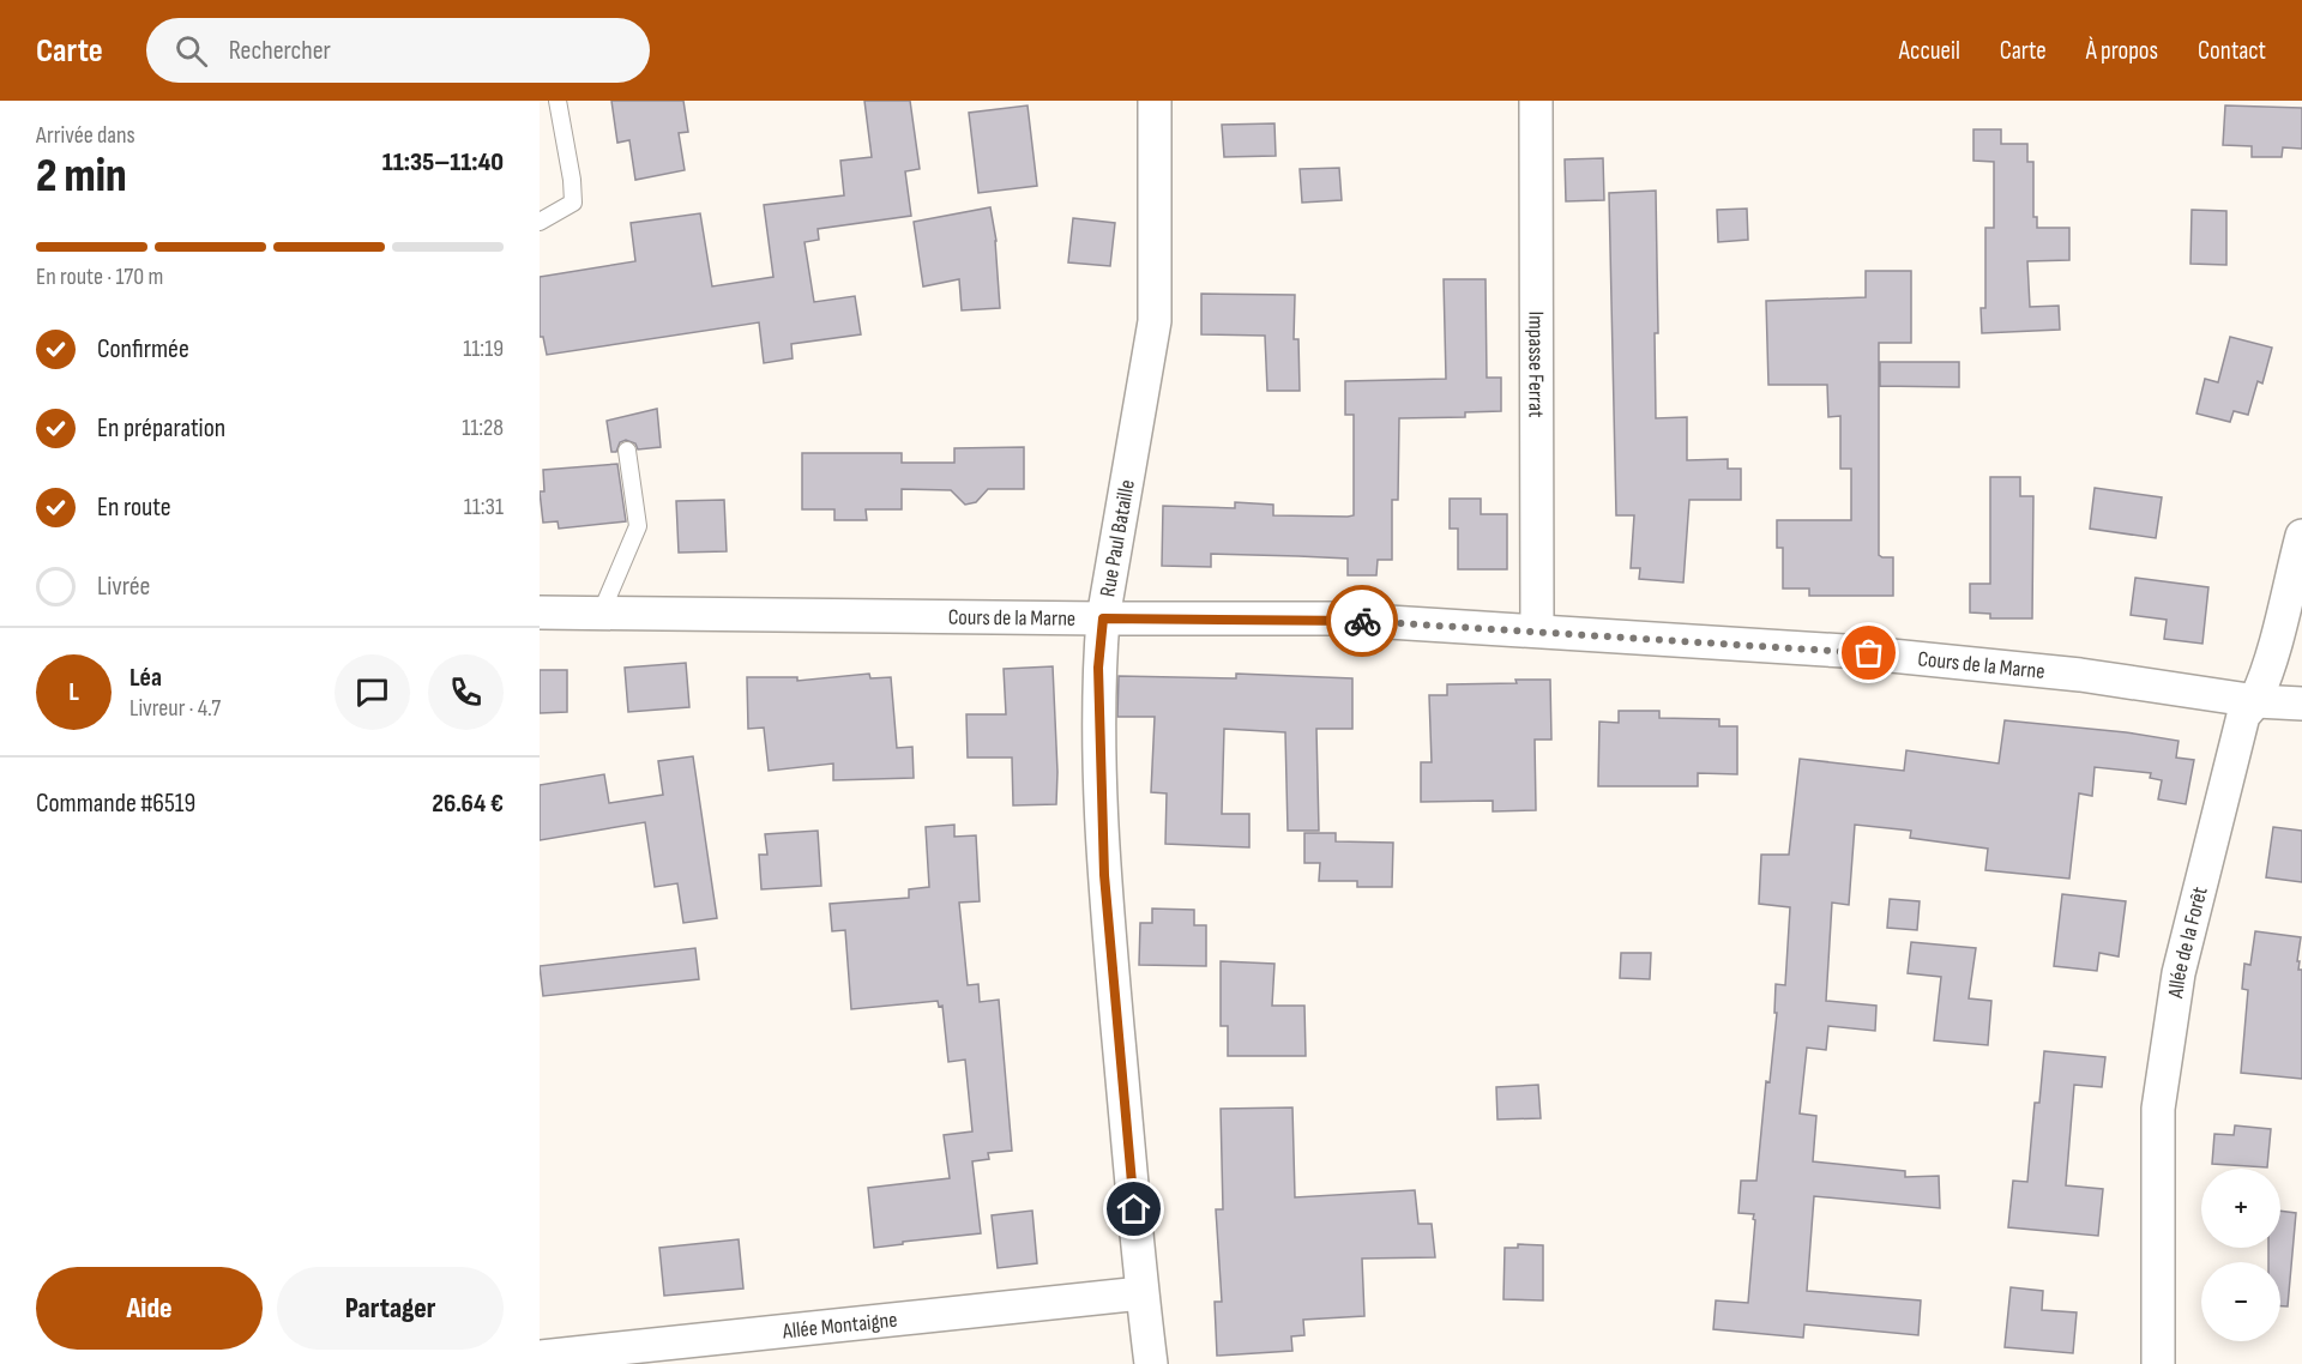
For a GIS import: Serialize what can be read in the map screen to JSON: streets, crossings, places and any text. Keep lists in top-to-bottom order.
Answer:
{
  "streets": {
    "street": [
      "Impasse Ferrat",
      "Rue Paul Bataille",
      "Cours de la Marne",
      "Allée de la Forêt",
      "Allée Montaigne"
    ]
  },
  "crossings": [
    ["Impasse Ferrat", "Cours de la Marne"],
    ["Rue Paul Bataille", "Cours de la Marne"],
    ["Rue Paul Bataille", "Allée Montaigne"],
    ["Cours de la Marne", "Allée de la Forêt"]
  ],
  "page": {
    "header": "Carte",
    "search": "Rechercher",
    "nav": [
      "Accueil",
      "Carte",
      "À propos",
      "Contact"
    ],
    "heading": ["2 min", "Arrivée dans", "11:35–11:40"],
    "panel": [
      "Léa",
      "Livreur · 4.7",
      "Commande #6519",
      "26.64 €"
    ],
    "bar": "En route · 170 m",
    "list": [
      ["Confirmée", "11:19"],
      ["En préparation", "11:28"],
      ["En route", "11:31"],
      "Livrée"
    ],
    "round": "L",
    "map_buttons": ["+", "−"],
    "buttons": ["Aide", "Partager"]
  }
}
